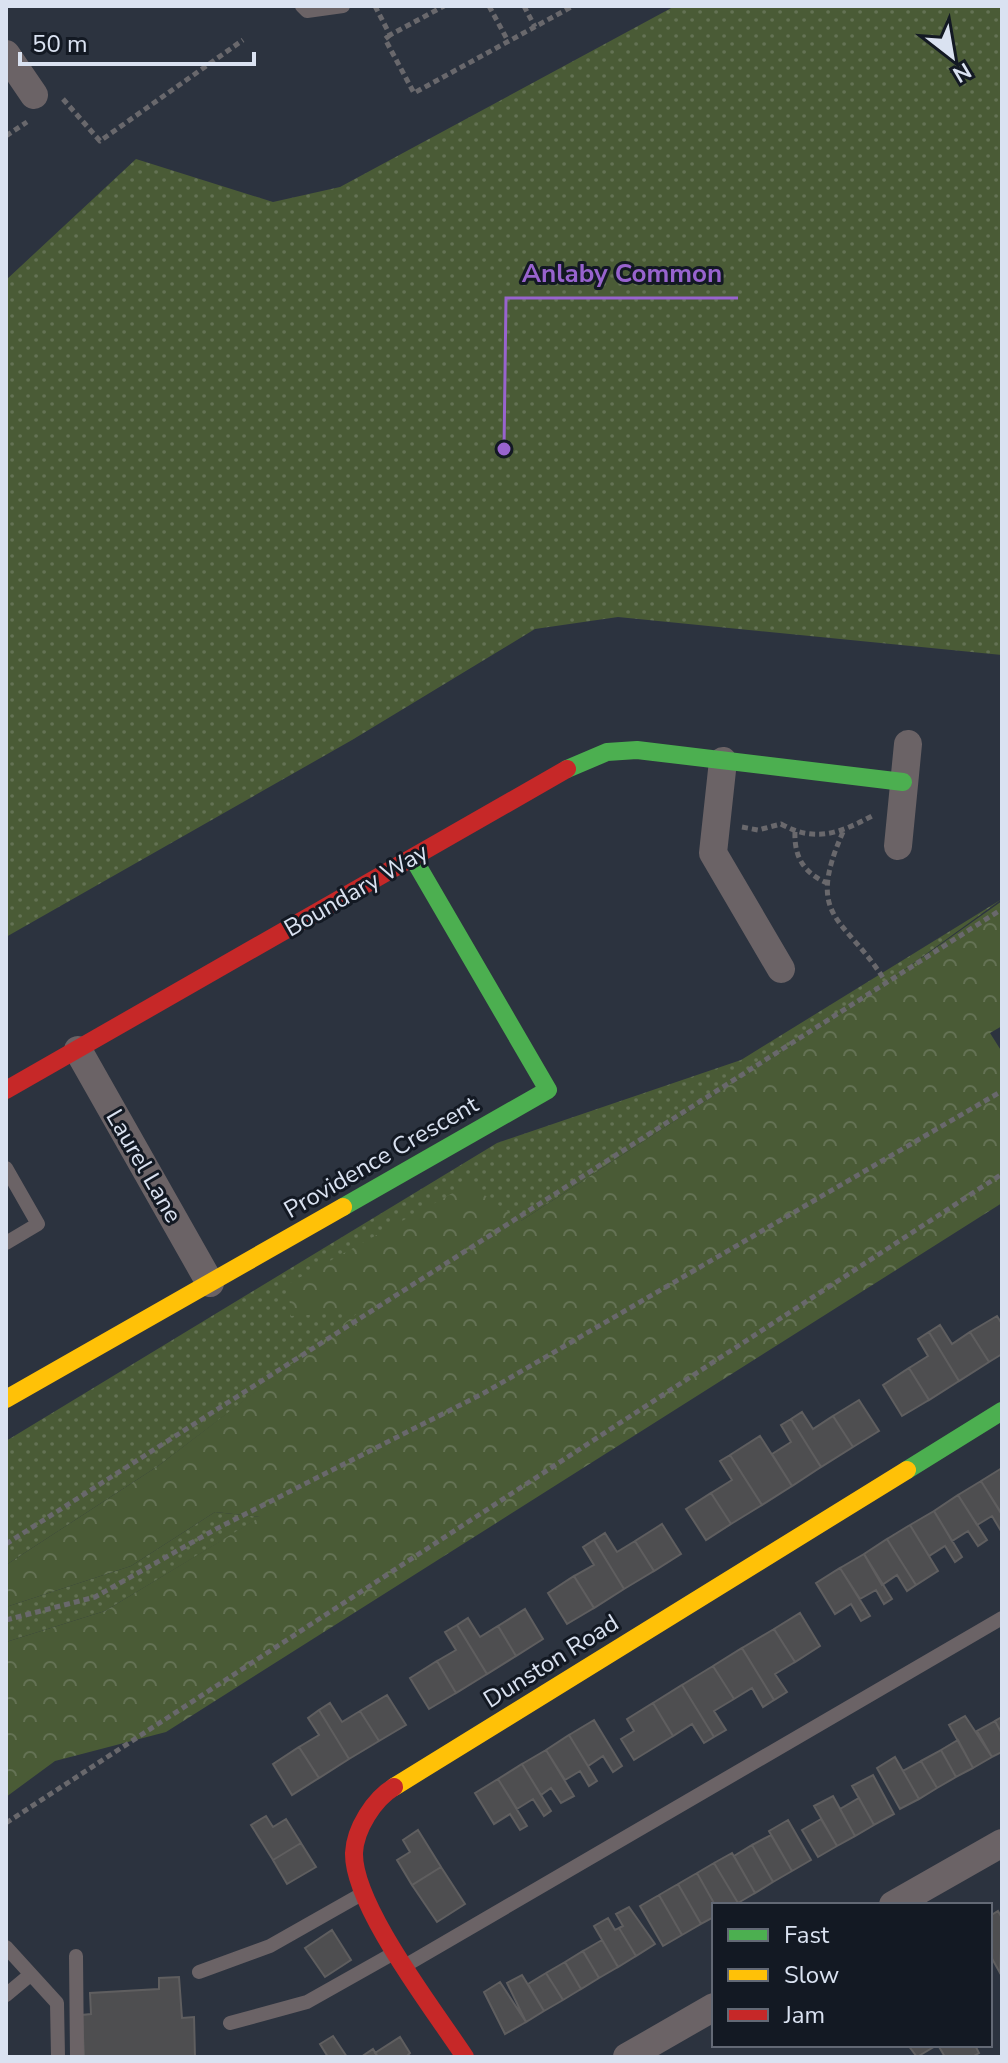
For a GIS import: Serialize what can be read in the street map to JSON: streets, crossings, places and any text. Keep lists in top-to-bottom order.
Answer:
{
  "streets": {
    "street": [
      "Boundary Way",
      "Providence Crescent",
      "Laurel Lane",
      "Dunston Road"
    ]
  },
  "crossings": [
    ["Boundary Way", "Providence Crescent"],
    ["Boundary Way", "Laurel Lane"],
    ["Providence Crescent", "Laurel Lane"]
  ],
  "places": ["Anlaby Common"],
  "legend": ["Fast", "Slow", "Jam"],
  "scale_bar": "50 m",
  "north": "bottom right"
}
